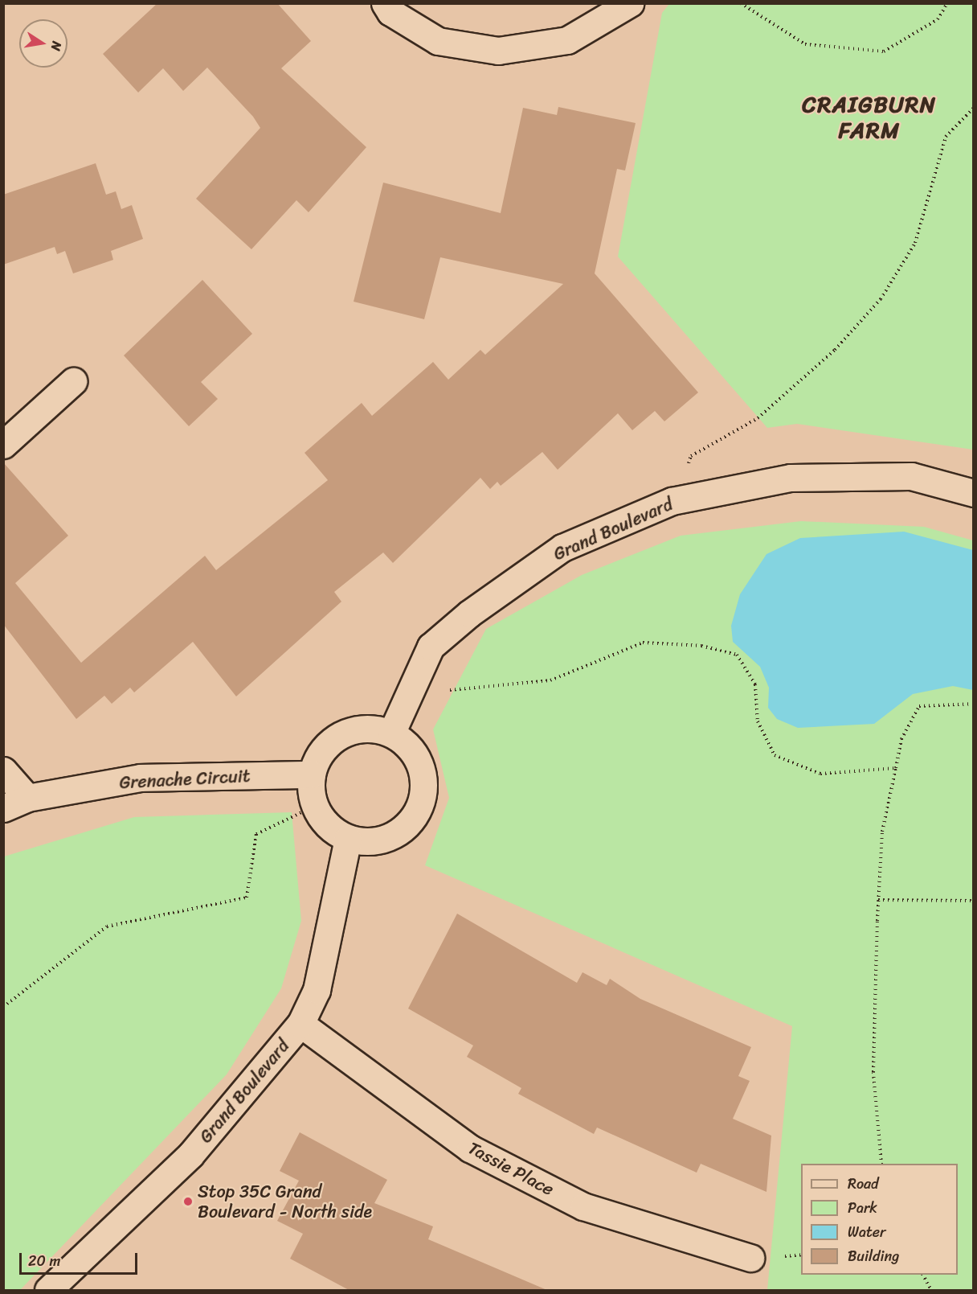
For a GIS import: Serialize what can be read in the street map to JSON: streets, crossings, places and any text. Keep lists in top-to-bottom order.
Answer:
{
  "streets": {
    "street": ["Grand Boulevard", "Grenache Circuit", "Tassie Place"]
  },
  "crossings": [
    ["Grand Boulevard", "Grenache Circuit"],
    ["Grand Boulevard", "Tassie Place"]
  ],
  "districts": ["CRAIGBURN FARM"],
  "places": ["Stop 35C Grand Boulevard - North side"],
  "legend": [
    "Road",
    "Park",
    "Water",
    "Building"
  ],
  "scale_bar": "20 m",
  "north": "right"
}
